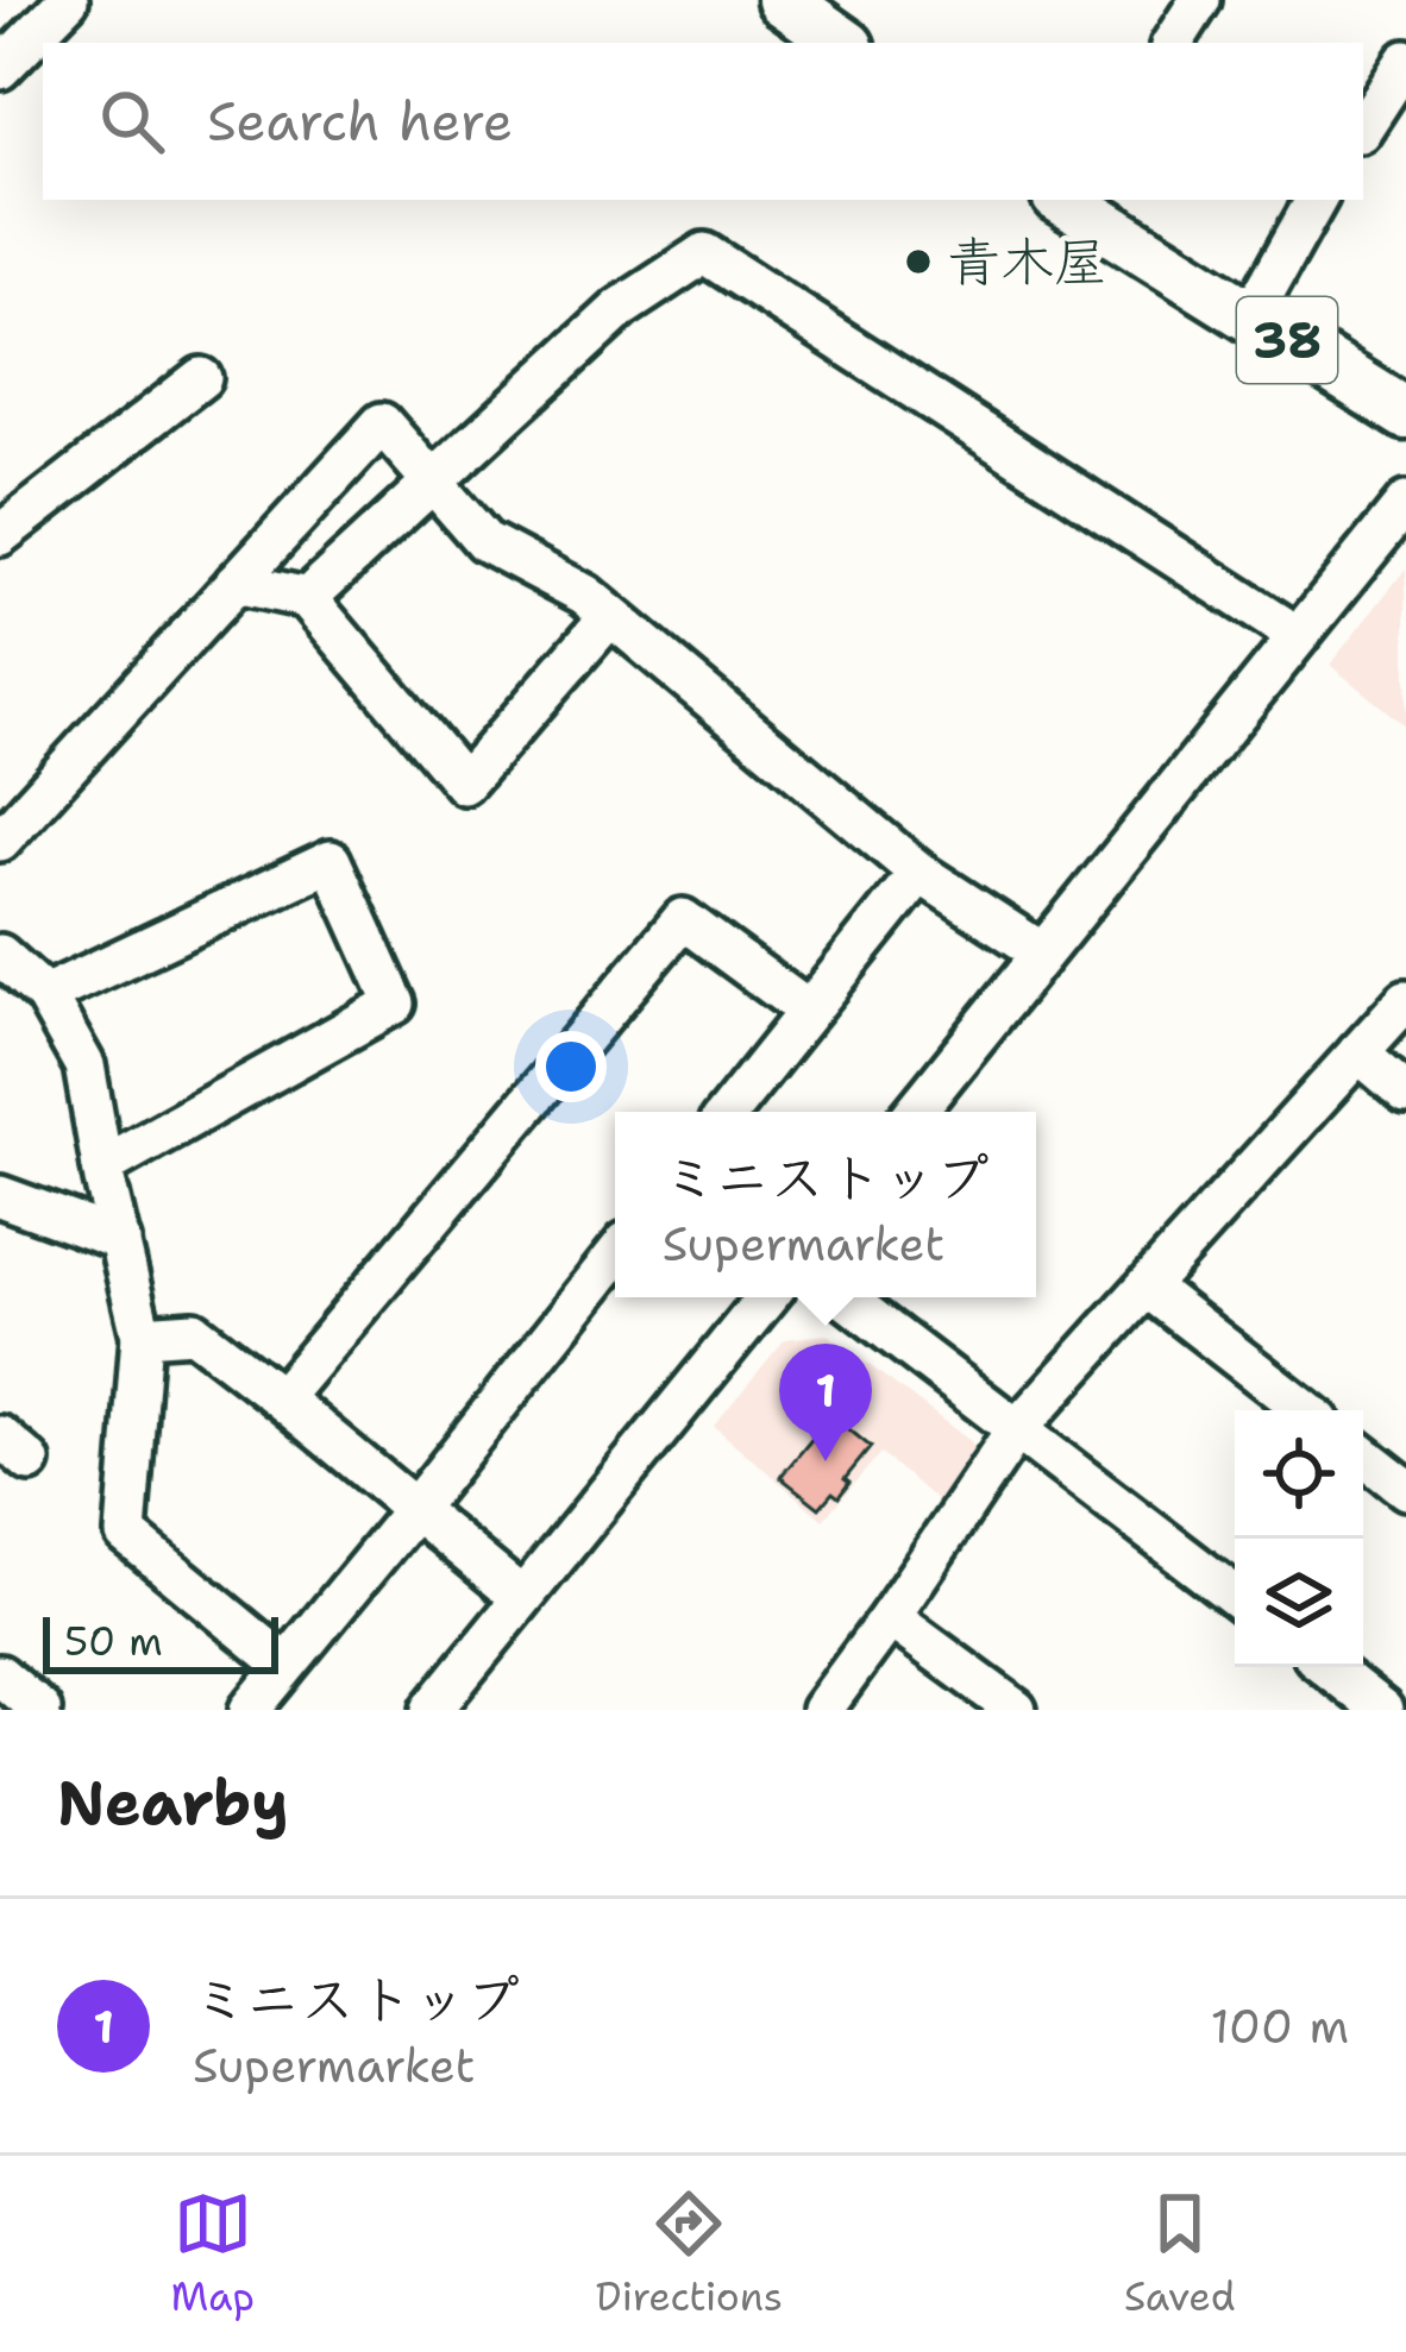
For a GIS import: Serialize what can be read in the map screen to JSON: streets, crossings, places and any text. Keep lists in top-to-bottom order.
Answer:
{
  "streets": {
    "main road": ["38"]
  },
  "places": ["青木屋"],
  "scale_bar": "50 m",
  "page": {
    "search": "Search here",
    "popup": ["ミニストップ", "Supermarket"],
    "pins": "1",
    "scale": "50 m",
    "heading": "Nearby",
    "list": [
      {
        "mark": "1",
        "name": "ミニストップ",
        "note": "Supermarket",
        "value": "100 m"
      }
    ],
    "nav": ["Map", "Directions", "Saved"]
  }
}
